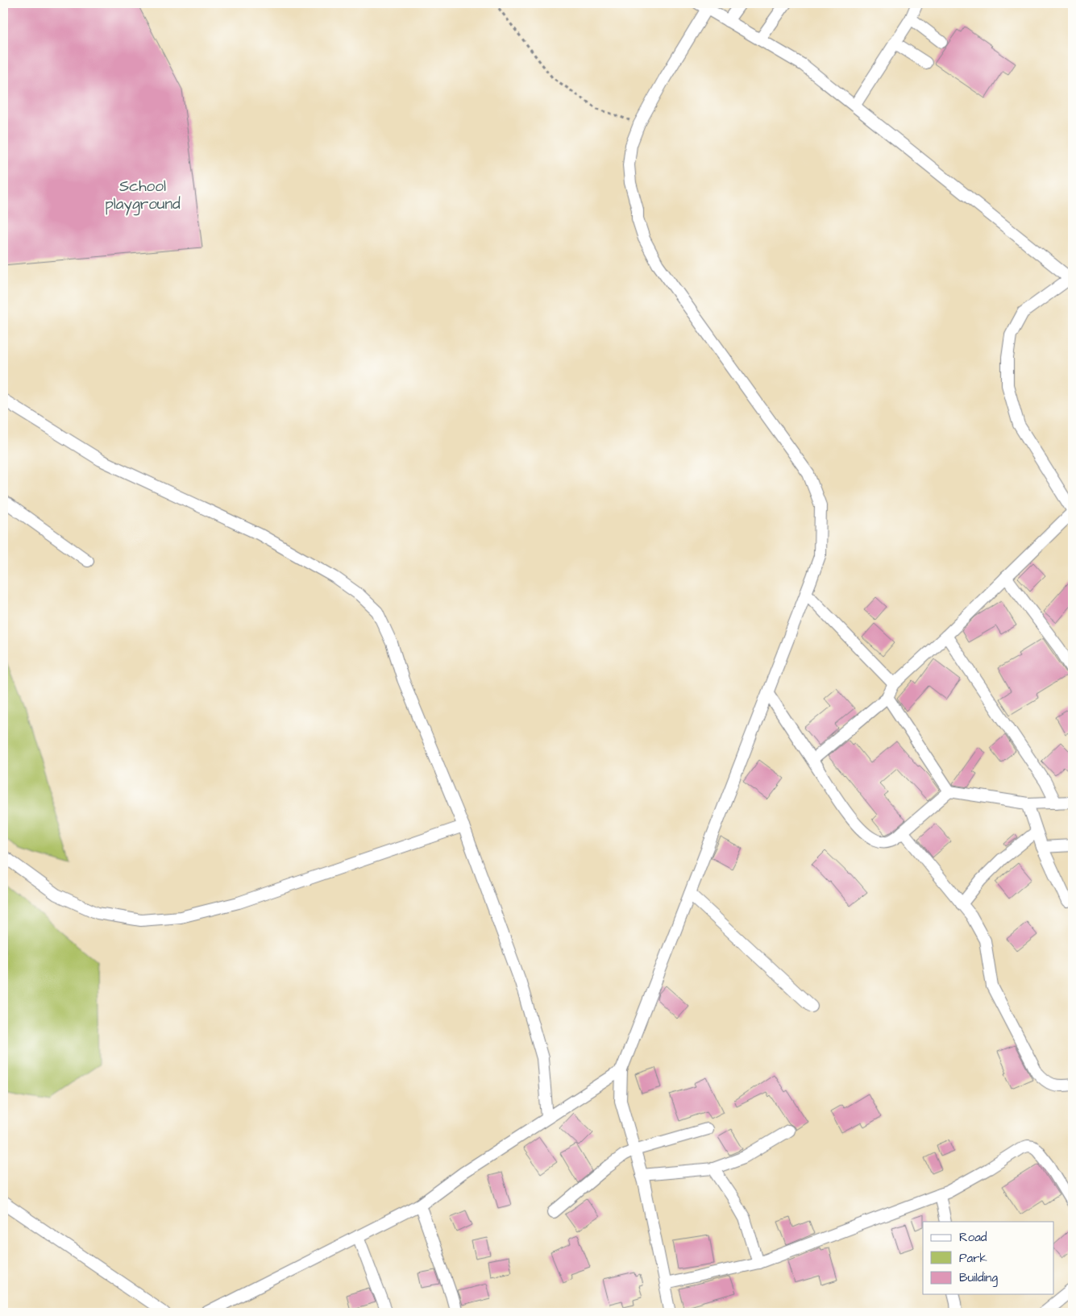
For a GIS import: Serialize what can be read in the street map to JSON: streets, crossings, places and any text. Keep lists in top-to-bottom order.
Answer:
{
  "parks": ["School playground"],
  "legend": ["Road", "Park", "Building"]
}
